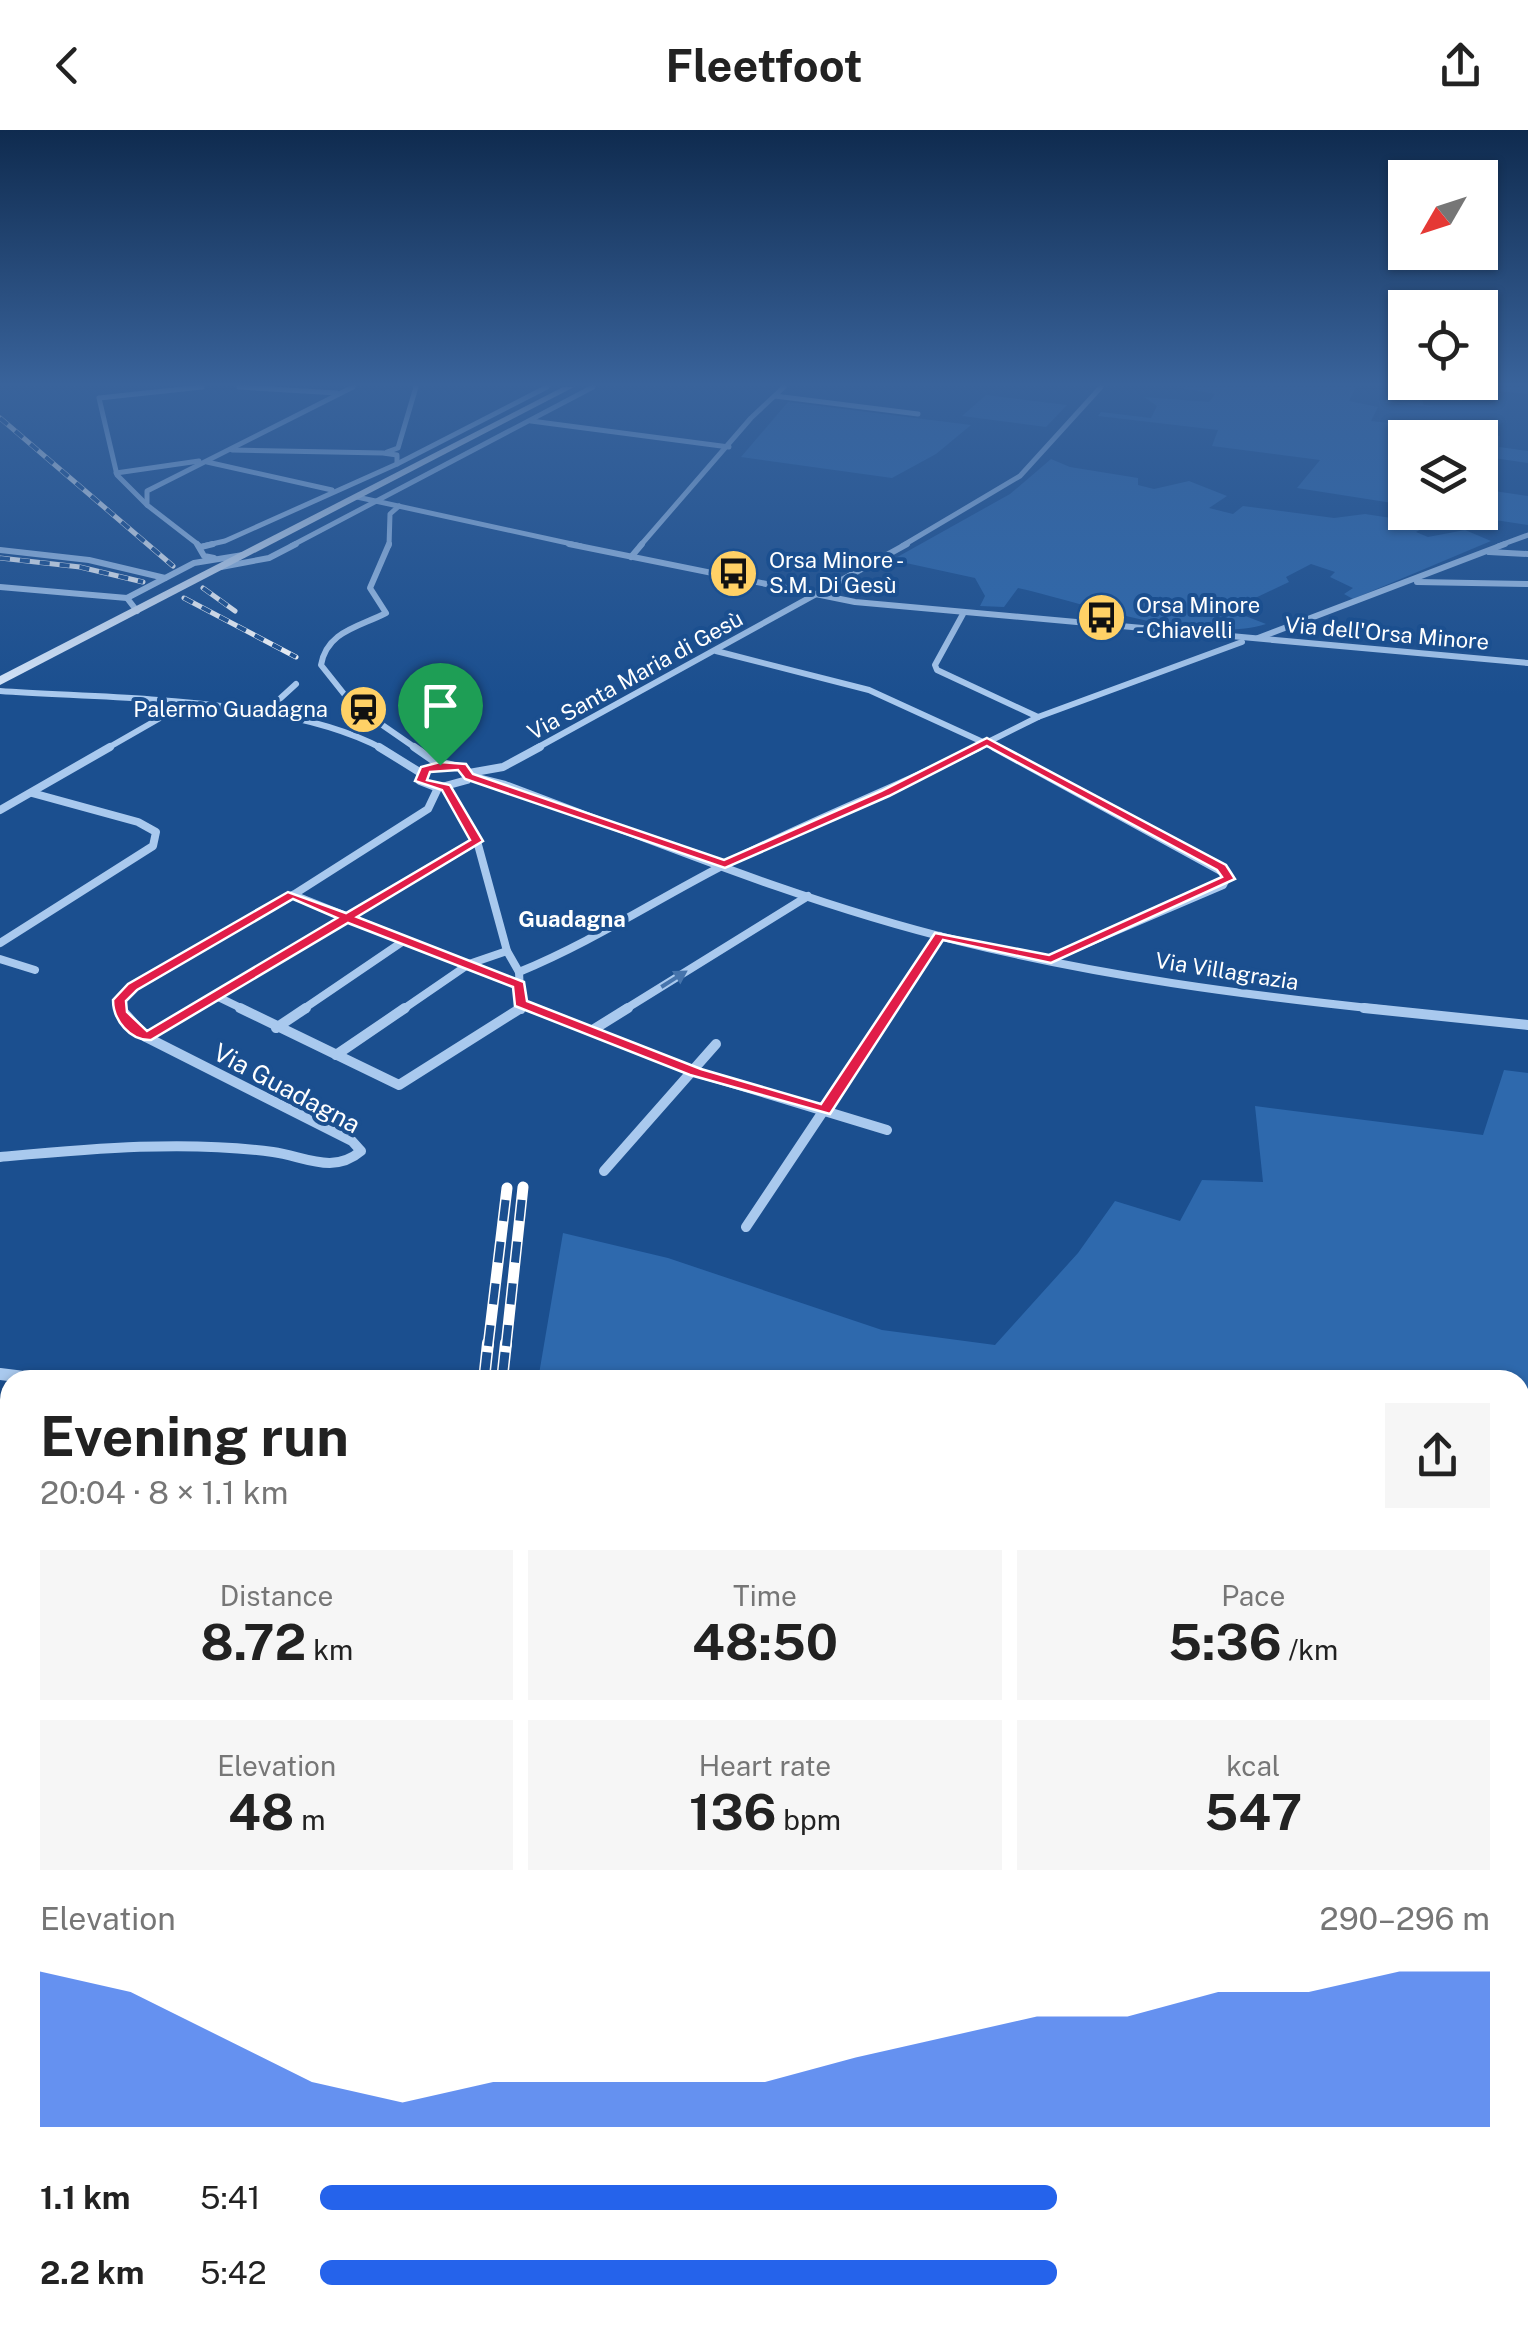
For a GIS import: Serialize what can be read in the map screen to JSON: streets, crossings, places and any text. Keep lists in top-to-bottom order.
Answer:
{
  "streets": {
    "street": [
      "Via dell'Orsa Minore",
      "Via Santa Maria di Gesù",
      "Via Villagrazia",
      "Via Guadagna"
    ]
  },
  "crossings": [
    ["Via dell'Orsa Minore", "Via Santa Maria di Gesù"],
    ["Via dell'Orsa Minore", "Via Villagrazia"],
    ["Via Santa Maria di Gesù", "Via Villagrazia"]
  ],
  "districts": ["Guadagna"],
  "places": {
    "bus stop": ["Orsa Minore - S.M. Di Gesù", "Orsa Minore - Chiavelli"],
    "station": ["Palermo Guadagna"]
  },
  "north": "bottom left",
  "page": {
    "header": "Fleetfoot",
    "heading": ["Evening run", "20:04 · 8 × 1.1 km"],
    "stats": [
      ["Distance", "8.72 km"],
      ["Time", "48:50"],
      ["Pace", "5:36 /km"],
      ["Elevation", "48 m"],
      ["Heart rate", "136 bpm"],
      ["kcal", "547"]
    ],
    "chart": ["Elevation", "290–296 m"],
    "list": [
      {
        "name": "1.1 km",
        "note": "5:41"
      },
      {
        "name": "2.2 km",
        "note": "5:42"
      }
    ]
  }
}
